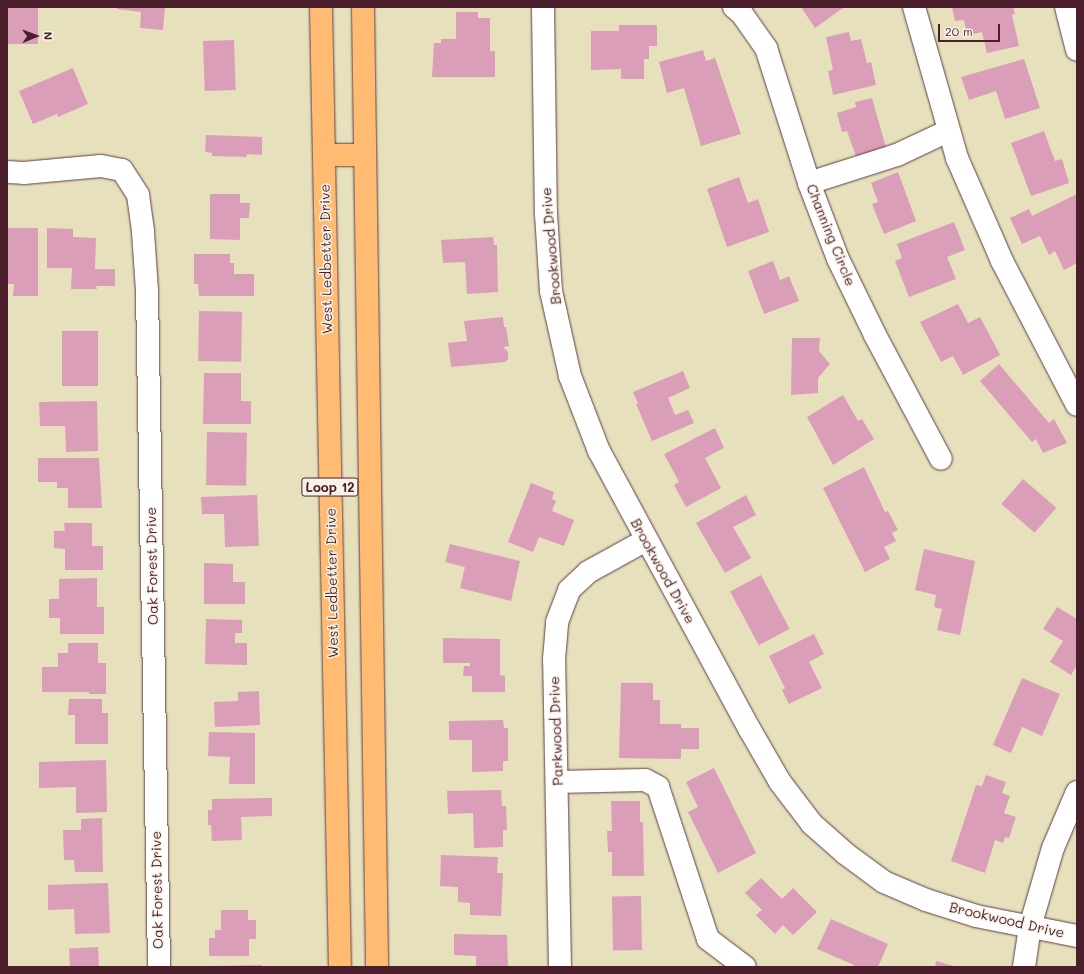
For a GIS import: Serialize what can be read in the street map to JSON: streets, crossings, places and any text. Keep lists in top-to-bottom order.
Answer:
{
  "streets": {
    "main road": ["West Ledbetter Drive", "Loop 12"],
    "street": [
      "Channing Circle",
      "Brookwood Drive",
      "Oak Forest Drive",
      "Parkwood Drive"
    ]
  },
  "crossings": [
    ["Brookwood Drive", "Parkwood Drive"]
  ],
  "scale_bar": "20 m",
  "north": "right"
}
